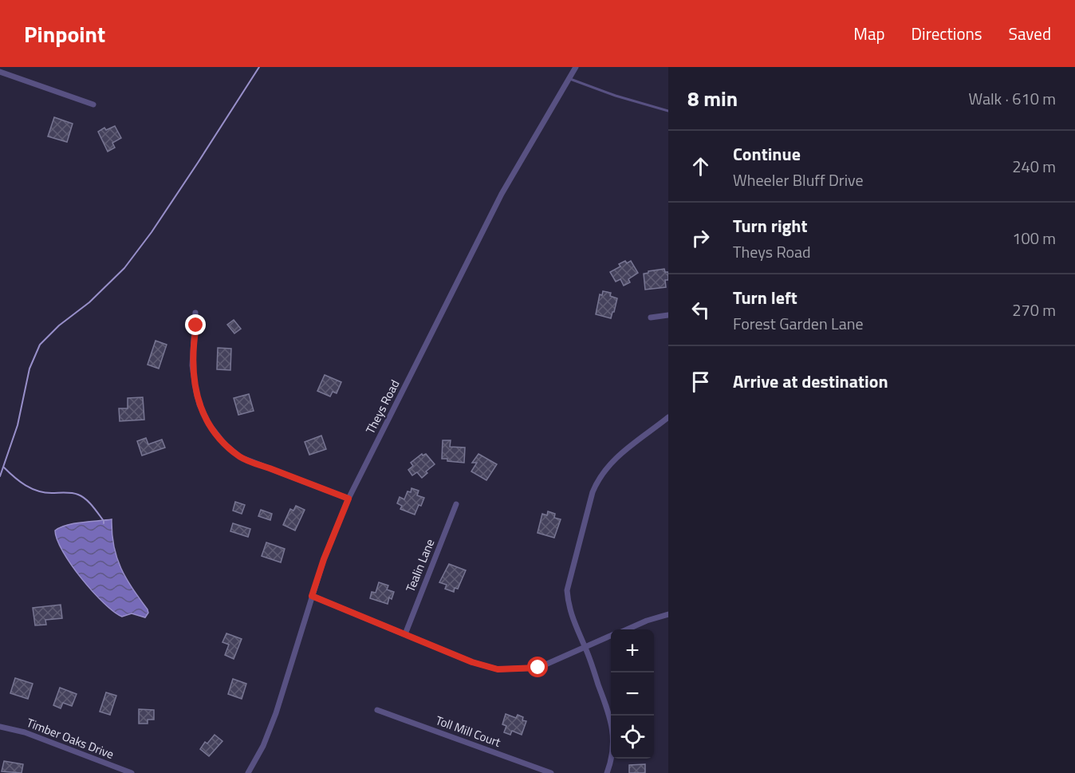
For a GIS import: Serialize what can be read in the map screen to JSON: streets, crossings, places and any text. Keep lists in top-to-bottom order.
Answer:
{
  "streets": {
    "street": [
      "Theys Road",
      "Tealin Lane",
      "Toll Mill Court",
      "Timber Oaks Drive"
    ]
  },
  "page": {
    "header": "Pinpoint",
    "nav": ["Map", "Directions", "Saved"],
    "heading": ["8 min", "Walk · 610 m"],
    "list": [
      ["Continue", "Wheeler Bluff Drive", "240 m"],
      ["Turn right", "Theys Road", "100 m"],
      ["Turn left", "Forest Garden Lane", "270 m"],
      "Arrive at destination"
    ],
    "map_buttons": ["+", "−"]
  }
}
